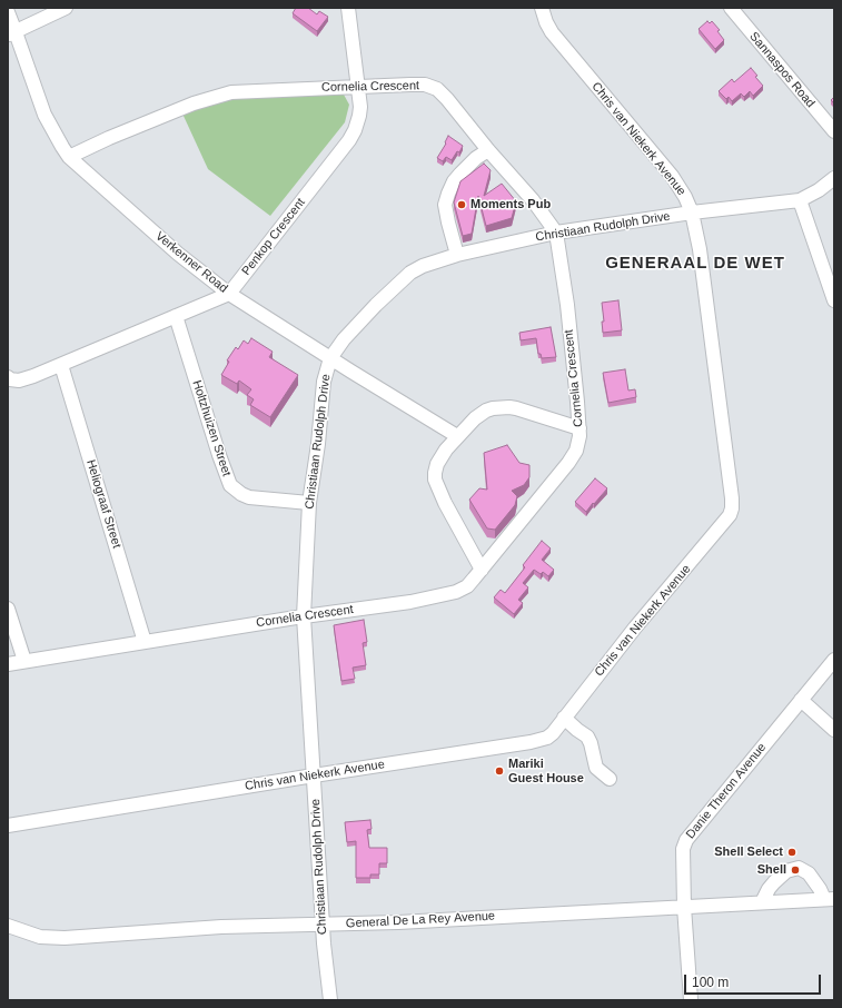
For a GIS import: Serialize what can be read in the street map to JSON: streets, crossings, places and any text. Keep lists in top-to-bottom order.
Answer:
{
  "streets": {
    "street": [
      "Sannaspos Road",
      "Cornelia Crescent",
      "Chris van Niekerk Avenue",
      "Christiaan Rudolph Drive",
      "Penkop Crescent",
      "Verkenner Road",
      "Holtzhuizen Street",
      "Heliograaf Street",
      "Danie Theron Avenue",
      "General De La Rey Avenue"
    ]
  },
  "crossings": [
    ["Cornelia Crescent", "Christiaan Rudolph Drive"],
    ["Cornelia Crescent", "Penkop Crescent"],
    ["Cornelia Crescent", "Verkenner Road"],
    ["Cornelia Crescent", "Heliograaf Street"],
    ["Chris van Niekerk Avenue", "Christiaan Rudolph Drive"],
    ["Christiaan Rudolph Drive", "Verkenner Road"],
    ["Christiaan Rudolph Drive", "Holtzhuizen Street"],
    ["Christiaan Rudolph Drive", "General De La Rey Avenue"],
    ["Penkop Crescent", "Verkenner Road"],
    ["Penkop Crescent", "Holtzhuizen Street"],
    ["Penkop Crescent", "Heliograaf Street"],
    ["Danie Theron Avenue", "General De La Rey Avenue"]
  ],
  "districts": ["GENERAAL DE WET"],
  "places": [
    "Moments Pub",
    "Mariki Guest House",
    "Shell Select",
    "Shell"
  ],
  "scale_bar": "100 m"
}
